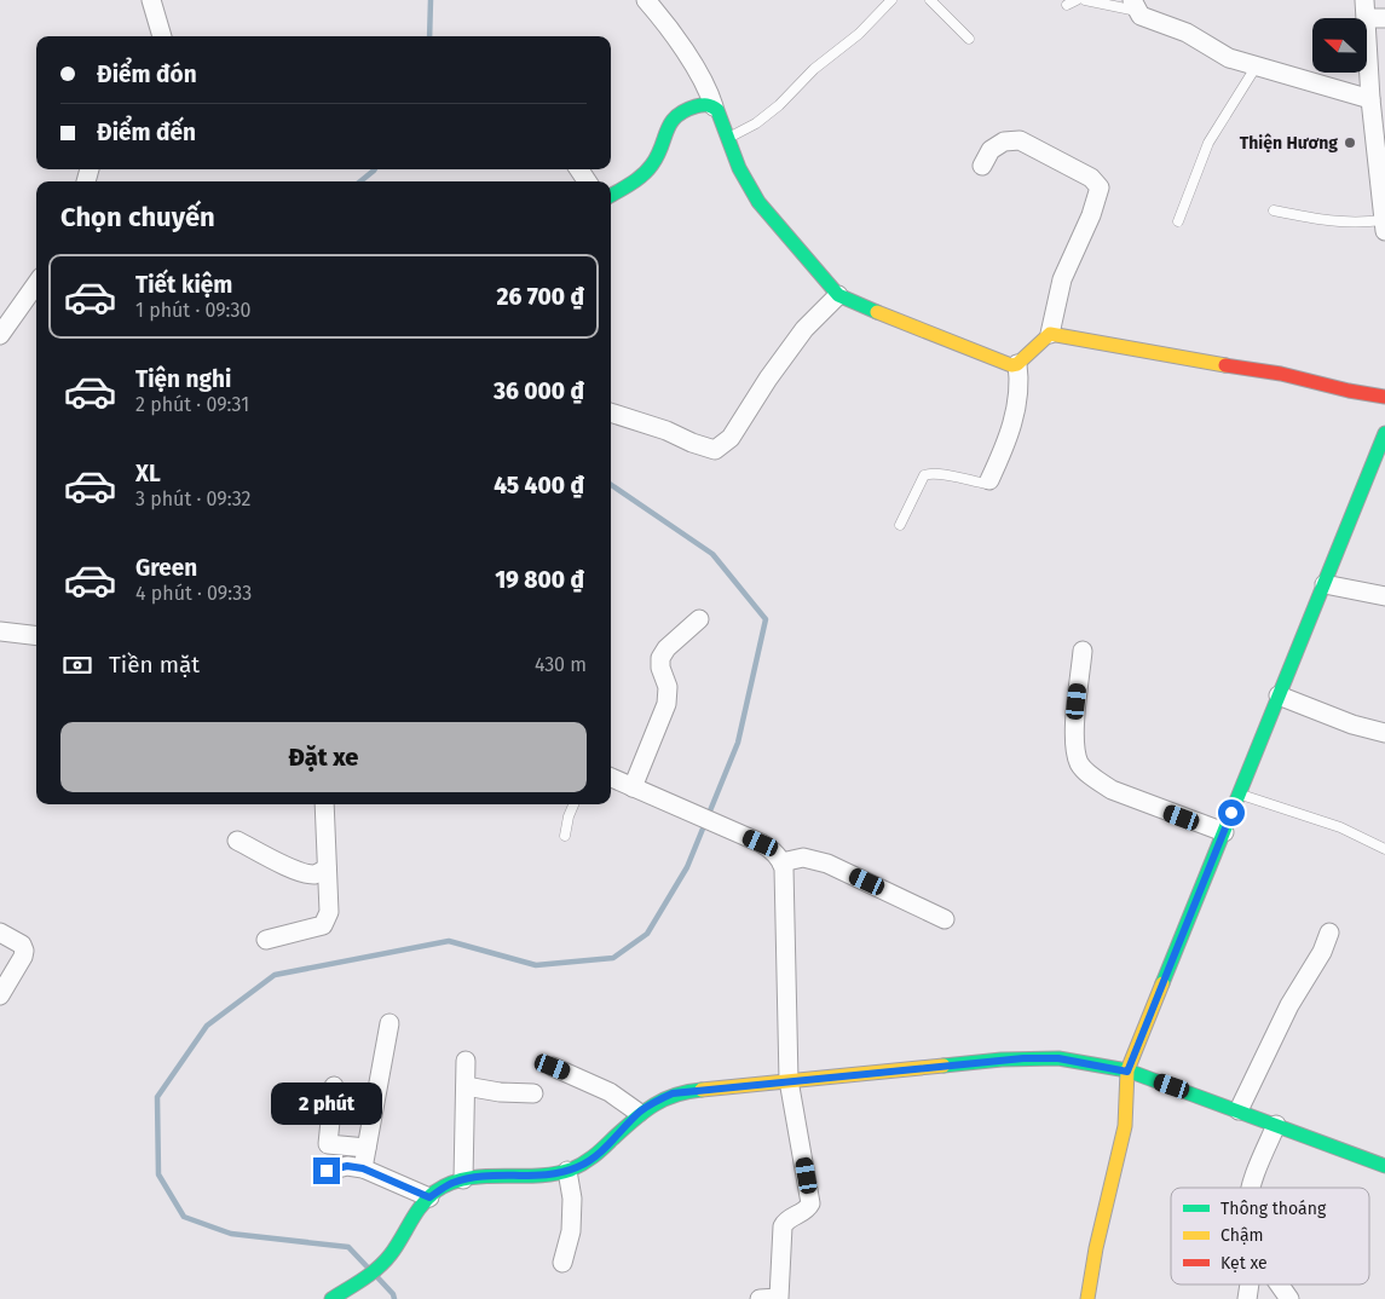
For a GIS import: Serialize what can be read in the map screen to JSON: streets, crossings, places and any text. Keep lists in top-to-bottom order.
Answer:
{
  "places": ["Thiện Hương"],
  "legend": ["Thông thoáng", "Chậm", "Kẹt xe"],
  "north": "left",
  "page": {
    "banner": ["Điểm đón", "Điểm đến"],
    "heading": "Chọn chuyến",
    "list": [
      {
        "name": "Tiết kiệm",
        "note": "1 phút · 09:30",
        "value": "26 700 ₫"
      },
      {
        "name": "Tiện nghi",
        "note": "2 phút · 09:31",
        "value": "36 000 ₫"
      },
      {
        "name": "XL",
        "note": "3 phút · 09:32",
        "value": "45 400 ₫"
      },
      {
        "name": "Green",
        "note": "4 phút · 09:33",
        "value": "19 800 ₫"
      }
    ],
    "pay": ["Tiền mặt", "430 m"],
    "buttons": "Đặt xe",
    "bubble": "2 phút"
  }
}
